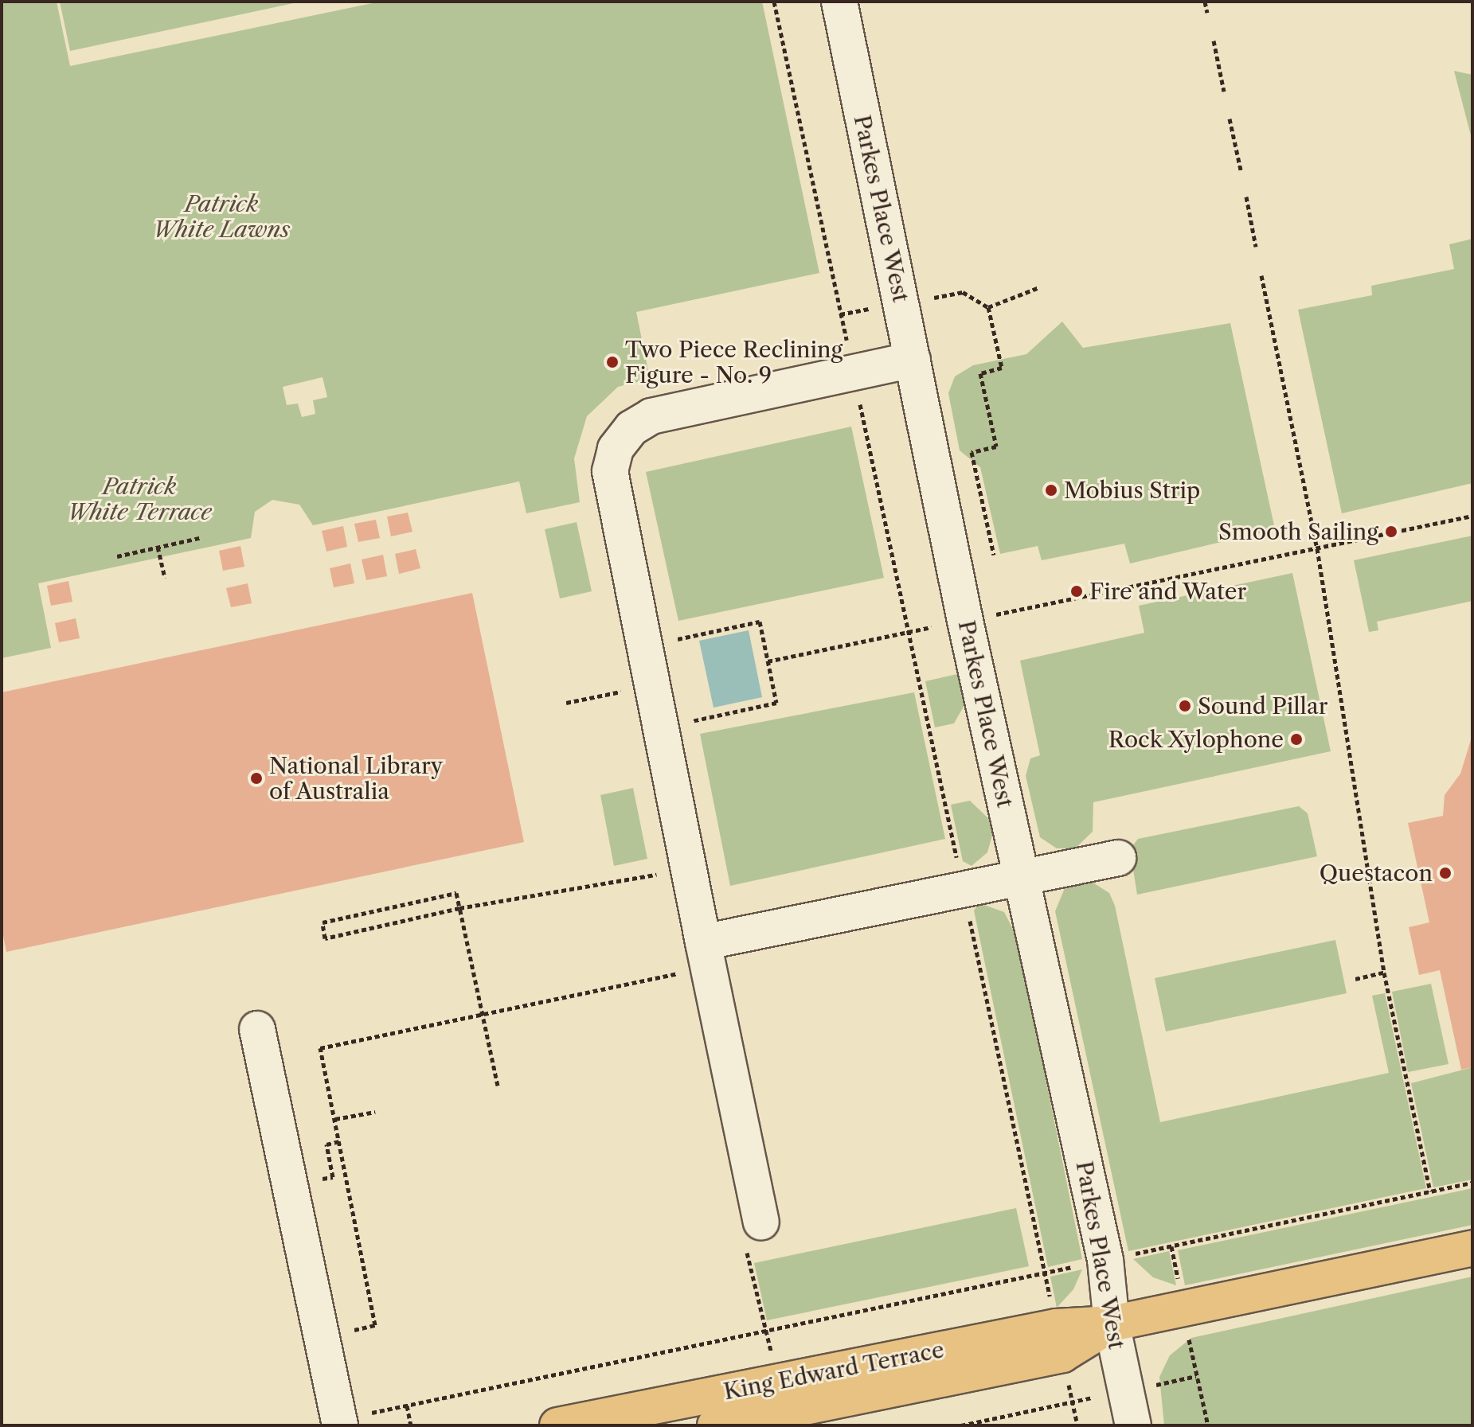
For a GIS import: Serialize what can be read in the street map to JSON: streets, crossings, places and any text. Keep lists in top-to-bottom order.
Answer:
{
  "streets": {
    "main road": ["King Edward Terrace"],
    "street": ["Parkes Place West"]
  },
  "crossings": [
    ["Parkes Place West", "King Edward Terrace"]
  ],
  "parks": ["Patrick White Lawns", "Patrick White Terrace"],
  "places": [
    "Two Piece Reclining Figure - No. 9",
    "Mobius Strip",
    "Smooth Sailing",
    "Fire and Water",
    "Sound Pillar",
    "Rock Xylophone",
    "National Library of Australia",
    "Questacon"
  ]
}
